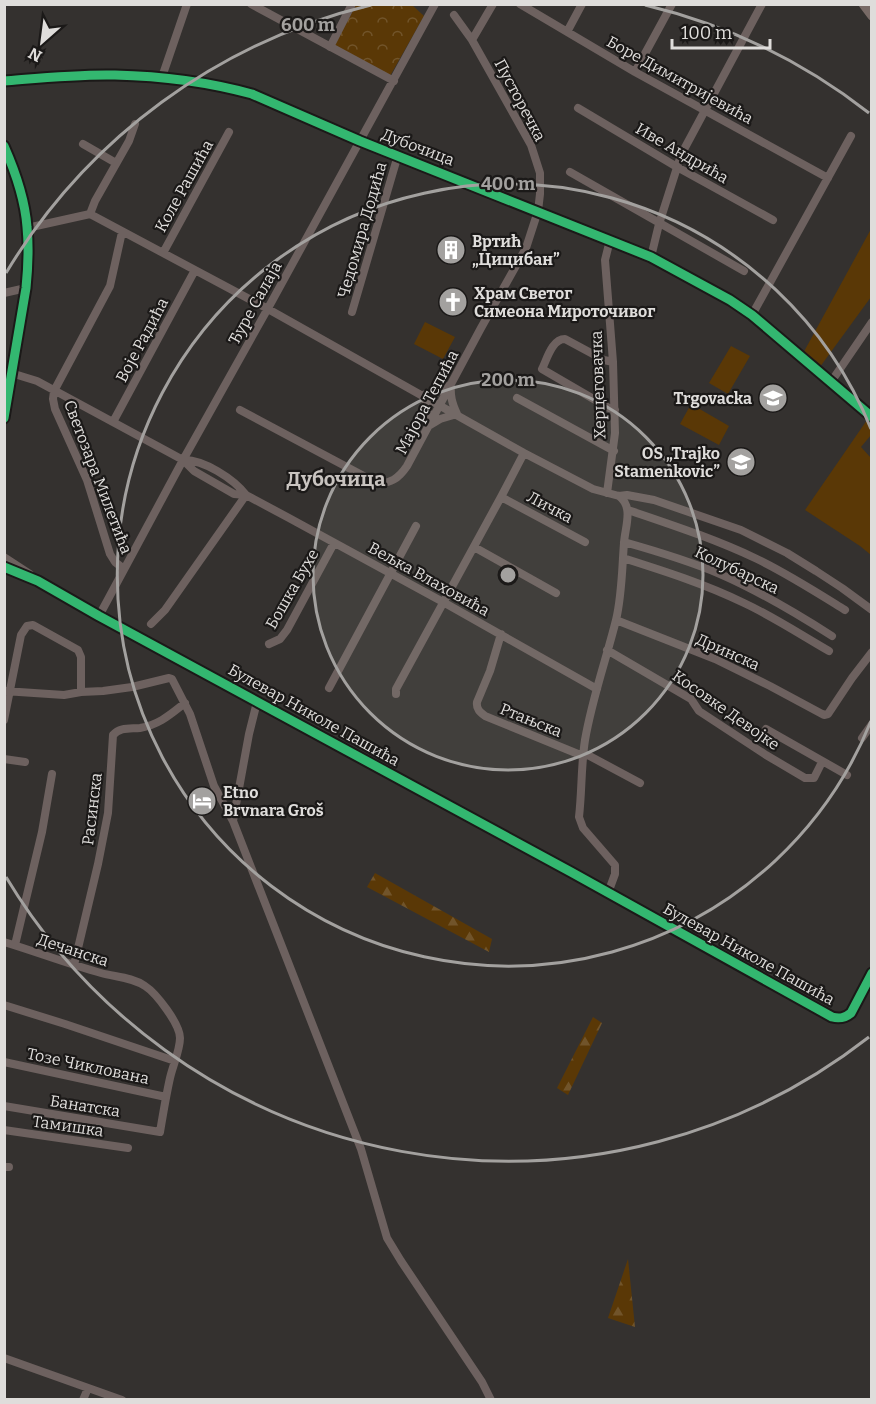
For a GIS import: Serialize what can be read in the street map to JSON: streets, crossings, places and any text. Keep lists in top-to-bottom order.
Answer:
{
  "streets": {
    "street": [
      "Боре Димитријевића",
      "Пусторечка",
      "Дубочица",
      "Иве Андрића",
      "Коле Рашића",
      "Чедомира Додића",
      "Ђуре Салаја",
      "Воје Радића",
      "Херцеговачка",
      "Мајора Тепића",
      "Светозара Милетића",
      "Личка",
      "Колубарска",
      "Вељка Влаховића",
      "Бошка Бухе",
      "Дринска",
      "Косовке Девојке",
      "Булевар Николе Пашића",
      "Ртањска",
      "Расинска",
      "Дечанска",
      "Тозе Чиклована",
      "Банатска",
      "Тамишка"
    ]
  },
  "crossings": [
    ["Пусторечка", "Дубочица"],
    ["Пусторечка", "Мајора Тепића"],
    ["Дубочица", "Чедомира Додића"],
    ["Дубочица", "Ђуре Салаја"],
    ["Дубочица", "Херцеговачка"],
    ["Дубочица", "Мајора Тепића"],
    ["Ђуре Салаја", "Светозара Милетића"],
    ["Ђуре Салаја", "Вељка Влаховића"],
    ["Ђуре Салаја", "Булевар Николе Пашића"],
    ["Воје Радића", "Вељка Влаховића"],
    ["Светозара Милетића", "Вељка Влаховића"],
    ["Вељка Влаховића", "Бошка Бухе"],
    ["Вељка Влаховића", "Ртањска"],
    ["Расинска", "Дечанска"],
    ["Тозе Чиклована", "Банатска"]
  ],
  "districts": ["Дубочица"],
  "places": {
    "building": ["Вртић „Цицибан”"],
    "church": ["Храм Светог Симеона Мироточивог"],
    "school or university": ["Trgovacka", "OS „Trajko Stamenkovic”"],
    "hotel": ["Etno Brvnara Groš"]
  },
  "scale_bar": "100 m",
  "north": "bottom left",
  "rings": ["600 m", "400 m", "200 m"]
}
